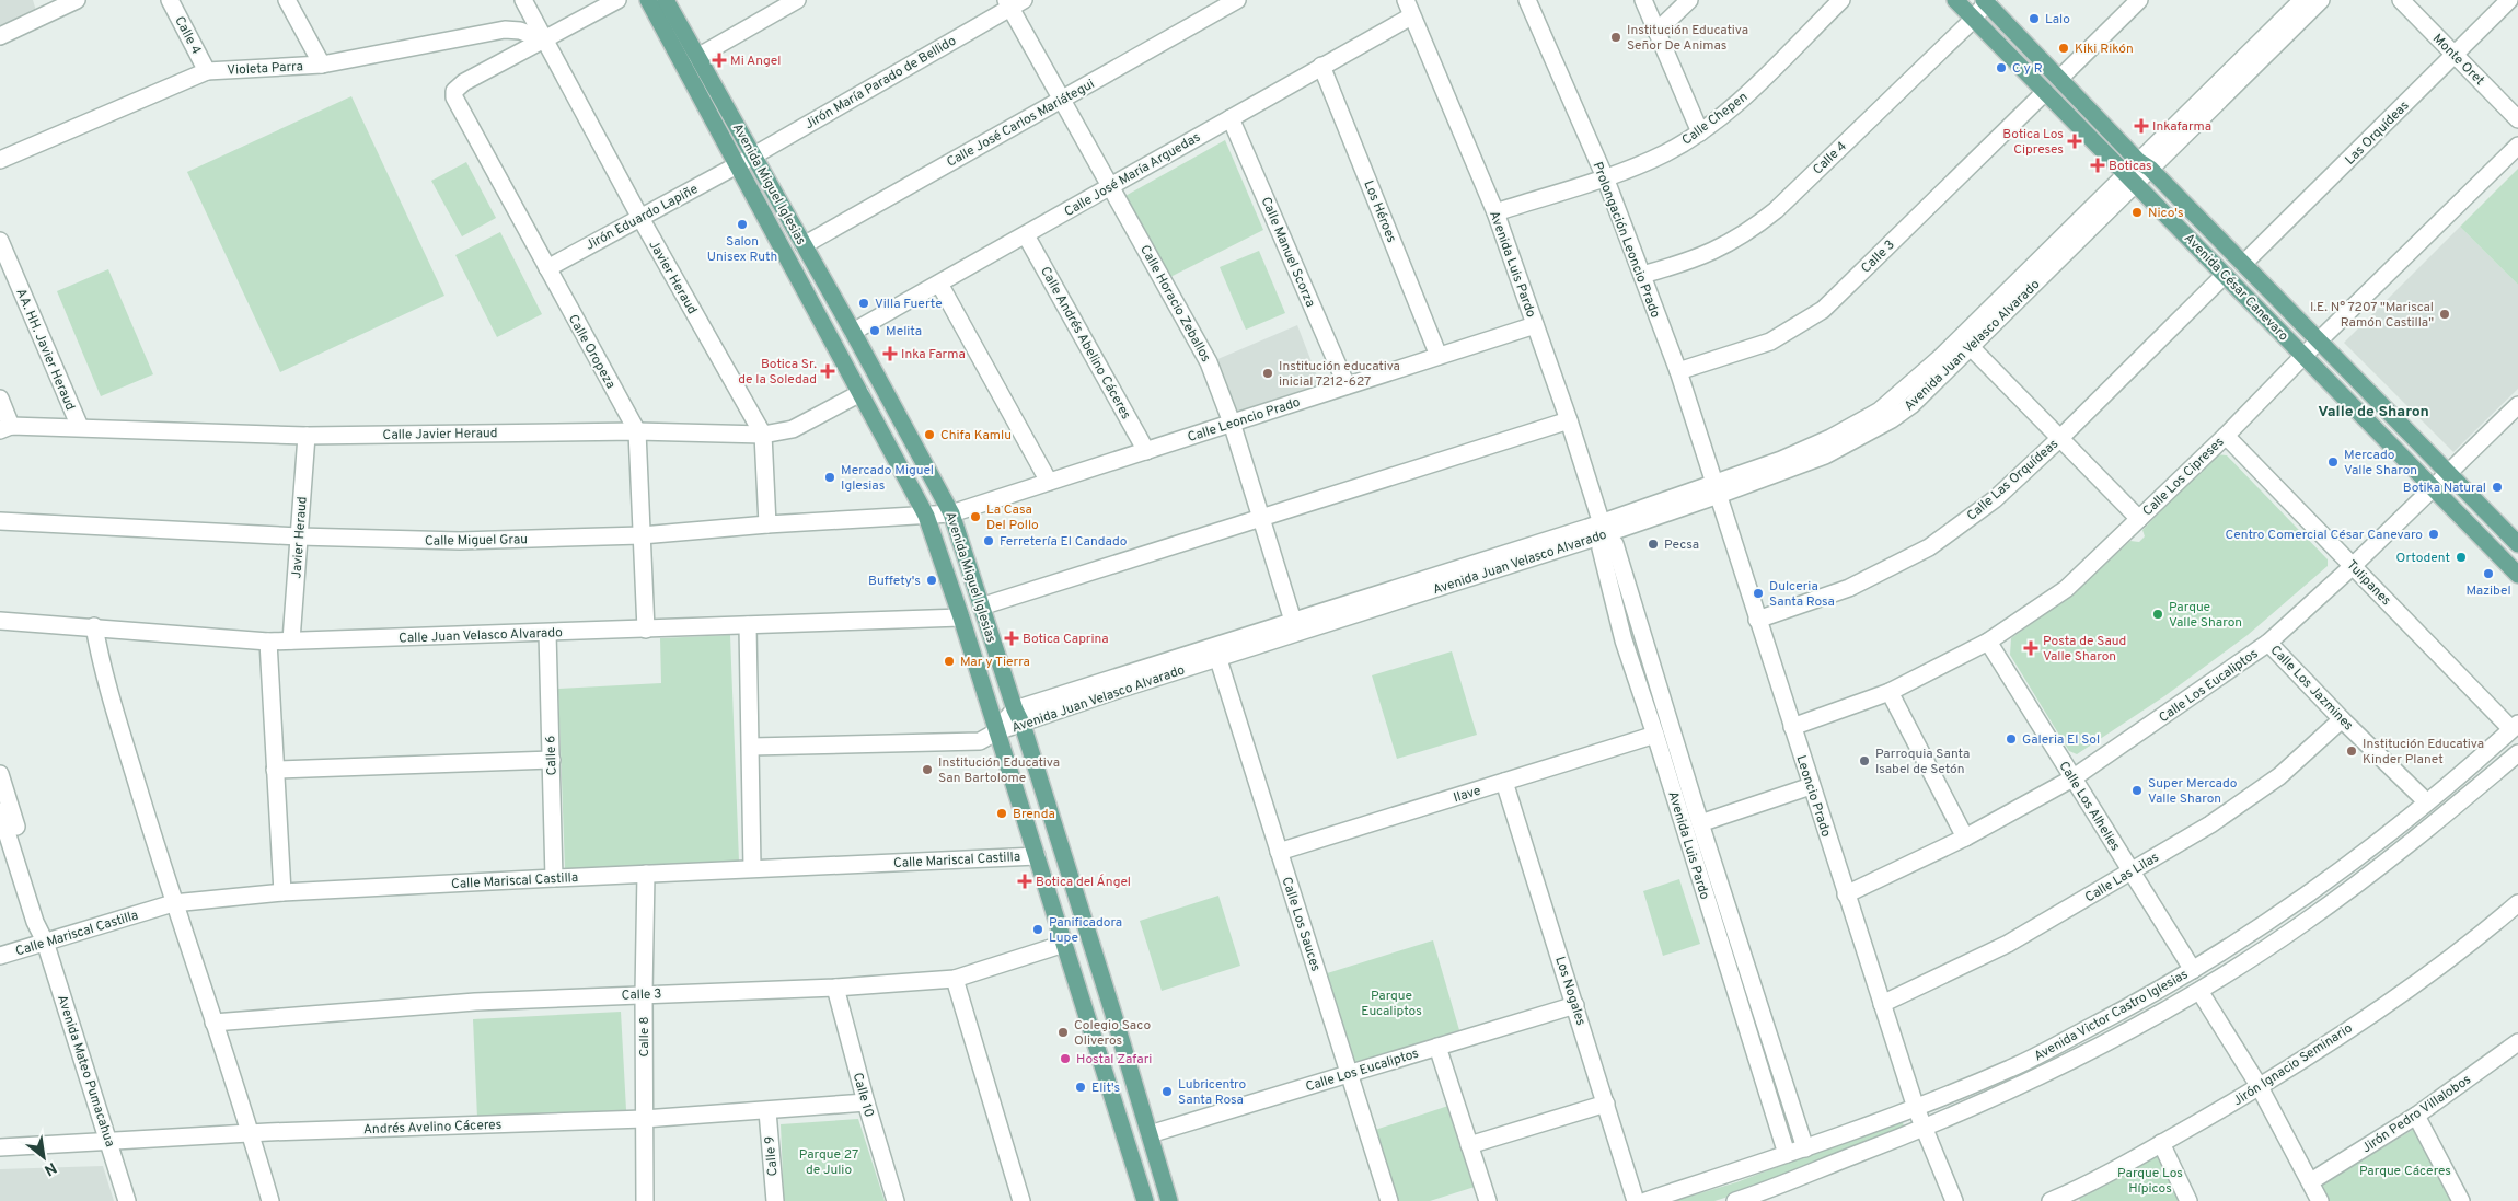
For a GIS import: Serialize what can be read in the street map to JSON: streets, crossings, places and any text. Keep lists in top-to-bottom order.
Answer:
{
  "streets": {
    "main road": ["Avenida Miguel Iglesias", "Avenida César Canevaro"],
    "street": [
      "Calle 4",
      "Monte Oret",
      "Violeta Parra",
      "Jirón María Parado de Bellido",
      "Calle Chepen",
      "Calle José Carlos Mariátegui",
      "Las Orquídeas",
      "Calle José María Arguedas",
      "Los Héroes",
      "Jirón Eduardo Lapiñe",
      "Prolongación Leoncio Prado",
      "Calle Manuel Scorza",
      "Calle 3",
      "Avenida Luis Pardo",
      "Javier Heraud",
      "Calle Horacio Zeballos",
      "Calle Andrés Abelino Cáceres",
      "Avenida Juan Velasco Alvarado",
      "AA. HH. Javier Heraud",
      "Calle Oropeza",
      "Calle Leoncio Prado",
      "Calle Javier Heraud",
      "Calle Los Cipreses",
      "Calle Las Orquídeas",
      "Calle Miguel Grau",
      "Tulipanes",
      "Calle Juan Velasco Alvarado",
      "Calle Los Eucaliptos",
      "Calle Los Jazmines",
      "Calle 6",
      "Ilave",
      "Leoncio Prado",
      "Calle Los Alhelies",
      "Calle Mariscal Castilla",
      "Calle Las Lilas",
      "Calle Los Sauces",
      "Los Nogales",
      "Avenida Victor Castro Iglesias",
      "Calle 8",
      "Jirón Ignacio Seminario",
      "Avenida Mateo Pumacahua",
      "Calle 10",
      "Jirón Pedro Villalobos",
      "Andrés Avelino Cáceres",
      "Calle 9"
    ]
  },
  "crossings": [
    ["Calle 4", "Violeta Parra"],
    ["Calle 4", "Prolongación Leoncio Prado"],
    ["Calle 4", "Avenida César Canevaro"],
    ["Monte Oret", "Las Orquídeas"],
    ["Violeta Parra", "Javier Heraud"],
    ["Violeta Parra", "Calle Oropeza"],
    ["Jirón María Parado de Bellido", "Avenida Miguel Iglesias"],
    ["Jirón María Parado de Bellido", "Jirón Eduardo Lapiñe"],
    ["Jirón María Parado de Bellido", "Calle Horacio Zeballos"],
    ["Calle Chepen", "Prolongación Leoncio Prado"],
    ["Calle Chepen", "Avenida Luis Pardo"],
    ["Calle José Carlos Mariátegui", "Avenida Miguel Iglesias"],
    ["Calle José Carlos Mariátegui", "Calle Horacio Zeballos"],
    ["Las Orquídeas", "Avenida César Canevaro"],
    ["Calle José María Arguedas", "Avenida Miguel Iglesias"],
    ["Calle José María Arguedas", "Los Héroes"],
    ["Calle José María Arguedas", "Calle Manuel Scorza"],
    ["Calle José María Arguedas", "Avenida Luis Pardo"],
    ["Calle José María Arguedas", "Calle Horacio Zeballos"],
    ["Calle José María Arguedas", "Calle Andrés Abelino Cáceres"],
    ["Avenida Miguel Iglesias", "Jirón Eduardo Lapiñe"],
    ["Avenida Miguel Iglesias", "Calle 3"],
    ["Avenida Miguel Iglesias", "Avenida Juan Velasco Alvarado"],
    ["Avenida Miguel Iglesias", "Calle Leoncio Prado"],
    ["Avenida Miguel Iglesias", "Calle Javier Heraud"],
    ["Avenida Miguel Iglesias", "Calle Miguel Grau"],
    ["Avenida Miguel Iglesias", "Calle Juan Velasco Alvarado"],
    ["Avenida Miguel Iglesias", "Calle Los Eucaliptos"],
    ["Avenida Miguel Iglesias", "Calle Mariscal Castilla"],
    ["Los Héroes", "Calle Leoncio Prado"],
    ["Jirón Eduardo Lapiñe", "Javier Heraud"],
    ["Jirón Eduardo Lapiñe", "Calle Oropeza"],
    ["Prolongación Leoncio Prado", "Calle 3"],
    ["Prolongación Leoncio Prado", "Avenida Juan Velasco Alvarado"],
    ["Prolongación Leoncio Prado", "Leoncio Prado"],
    ["Calle Manuel Scorza", "Calle Leoncio Prado"],
    ["Calle 3", "Avenida César Canevaro"],
    ["Calle 3", "Calle 8"],
    ["Calle 3", "Calle 10"],
    ["Avenida Luis Pardo", "Avenida Juan Velasco Alvarado"],
    ["Avenida Luis Pardo", "Calle Leoncio Prado"],
    ["Avenida Luis Pardo", "Ilave"],
    ["Avenida Luis Pardo", "Avenida Victor Castro Iglesias"],
    ["Javier Heraud", "Calle Oropeza"],
    ["Javier Heraud", "Calle Javier Heraud"],
    ["Javier Heraud", "Calle Miguel Grau"],
    ["Javier Heraud", "Calle Juan Velasco Alvarado"],
    ["Avenida César Canevaro", "Avenida Juan Velasco Alvarado"],
    ["Avenida César Canevaro", "Calle Los Cipreses"],
    ["Avenida César Canevaro", "Calle Las Orquídeas"],
    ["Avenida César Canevaro", "Calle Los Eucaliptos"],
    ["Calle Horacio Zeballos", "Avenida Juan Velasco Alvarado"],
    ["Calle Horacio Zeballos", "Calle Leoncio Prado"],
    ["Calle Andrés Abelino Cáceres", "Calle Leoncio Prado"],
    ["Avenida Juan Velasco Alvarado", "Leoncio Prado"],
    ["Avenida Juan Velasco Alvarado", "Calle Los Sauces"],
    ["AA. HH. Javier Heraud", "Calle Javier Heraud"],
    ["Calle Oropeza", "Calle Javier Heraud"],
    ["Calle Oropeza", "Calle Miguel Grau"],
    ["Calle Oropeza", "Calle Juan Velasco Alvarado"],
    ["Calle Leoncio Prado", "Calle Miguel Grau"],
    ["Calle Los Cipreses", "Tulipanes"],
    ["Calle Los Cipreses", "Leoncio Prado"],
    ["Calle Los Cipreses", "Calle Los Alhelies"],
    ["Calle Las Orquídeas", "Leoncio Prado"],
    ["Tulipanes", "Calle Los Eucaliptos"],
    ["Tulipanes", "Avenida Victor Castro Iglesias"],
    ["Calle Juan Velasco Alvarado", "Calle 6"],
    ["Calle Los Eucaliptos", "Calle Los Jazmines"],
    ["Calle Los Eucaliptos", "Leoncio Prado"],
    ["Calle Los Eucaliptos", "Calle Los Alhelies"],
    ["Calle Los Eucaliptos", "Calle Los Sauces"],
    ["Calle Los Eucaliptos", "Los Nogales"],
    ["Calle Los Jazmines", "Calle Las Lilas"],
    ["Calle Los Jazmines", "Avenida Victor Castro Iglesias"],
    ["Calle 6", "Calle Mariscal Castilla"],
    ["Ilave", "Calle Los Sauces"],
    ["Ilave", "Los Nogales"],
    ["Leoncio Prado", "Calle Las Lilas"],
    ["Leoncio Prado", "Avenida Victor Castro Iglesias"],
    ["Calle Los Alhelies", "Calle Las Lilas"],
    ["Calle Los Alhelies", "Avenida Victor Castro Iglesias"],
    ["Calle Mariscal Castilla", "Calle 8"],
    ["Calle Mariscal Castilla", "Avenida Mateo Pumacahua"],
    ["Calle 8", "Andrés Avelino Cáceres"],
    ["Avenida Mateo Pumacahua", "Andrés Avelino Cáceres"],
    ["Calle 10", "Andrés Avelino Cáceres"],
    ["Andrés Avelino Cáceres", "Calle 9"]
  ],
  "districts": ["Valle de Sharon"],
  "parks": [
    "Parque Eucaliptos",
    "Parque 27 de Julio",
    "Parque Cáceres",
    "Parque Los Hípicos"
  ],
  "places": {
    "other": [
      "Lalo",
      "Institución Educativa Señor De Animas",
      "Kiki Rikón",
      "C y R",
      "Nico's",
      "Salon Unisex Ruth",
      "Villa Fuerte",
      "I.E. N° 7207 \"Mariscal Ramón Castilla\"",
      "Melita",
      "Institución educativa inicial 7212-627",
      "Chifa Kamlu",
      "Mercado Valle Sharon",
      "Mercado Miguel Iglesias",
      "Botika Natural",
      "La Casa Del Pollo",
      "Centro Comercial César Canevaro",
      "Ferretería El Candado",
      "Pecsa",
      "Ortodent",
      "Mazibel",
      "Buffety's",
      "Dulceria Santa Rosa",
      "Parque Valle Sharon",
      "Mar y Tierra",
      "Galeria El Sol",
      "Institución Educativa Kinder Planet",
      "Parroquia Santa Isabel de Setón",
      "Institución Educativa San Bartolome",
      "Super Mercado Valle Sharon",
      "Brenda",
      "Panificadora Lupe",
      "Colegio Saco Oliveros",
      "Hostal Zafari",
      "Elit's",
      "Lubricentro Santa Rosa"
    ],
    "health": [
      "Mi Angel",
      "Inkafarma",
      "Botica Los Cipreses",
      "Boticas",
      "Inka Farma",
      "Botica Sr. de la Soledad",
      "Botica Caprina",
      "Posta de Saud Valle Sharon",
      "Botica del Ángel"
    ]
  },
  "north": "bottom right"
}
